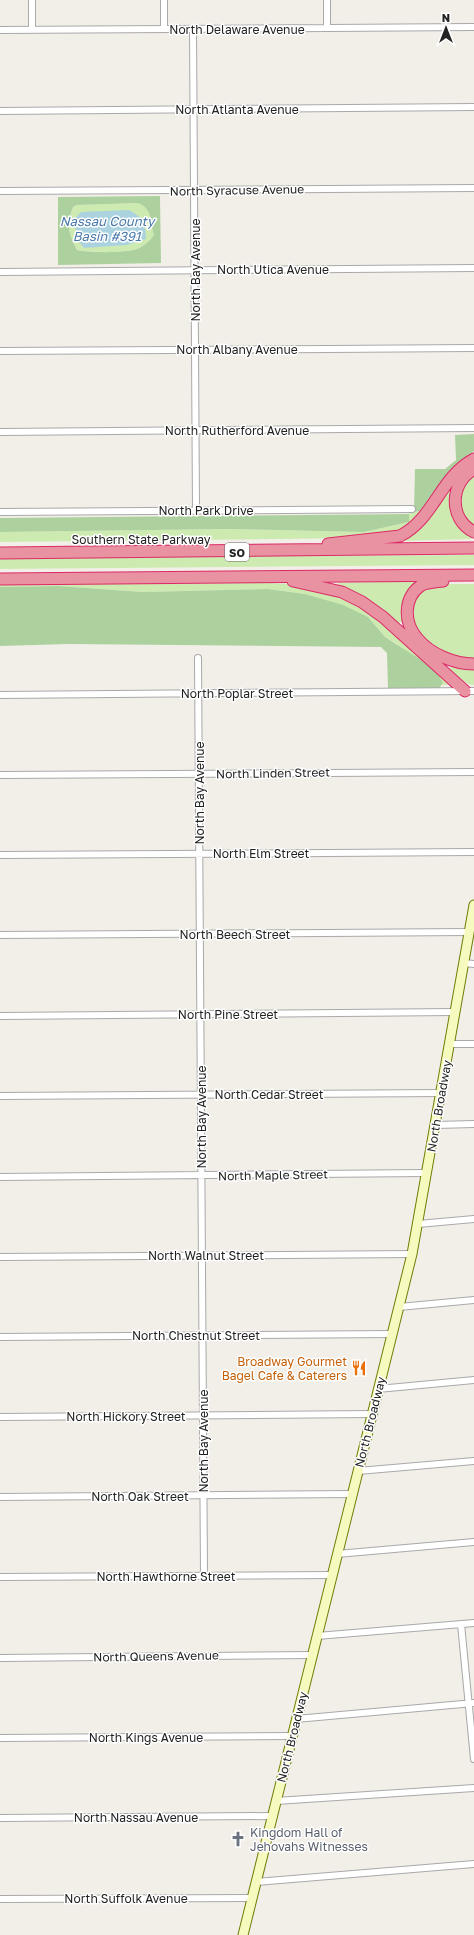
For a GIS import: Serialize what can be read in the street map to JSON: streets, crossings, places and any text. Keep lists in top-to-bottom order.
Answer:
{
  "streets": {
    "highway": ["Southern State Parkway", "SO"],
    "main road": ["North Broadway"],
    "street": [
      "North Delaware Avenue",
      "North Atlanta Avenue",
      "North Syracuse Avenue",
      "North Utica Avenue",
      "North Bay Avenue",
      "North Albany Avenue",
      "North Rutherford Avenue",
      "North Park Drive",
      "North Poplar Street",
      "North Linden Street",
      "North Elm Street",
      "North Beech Street",
      "North Pine Street",
      "North Cedar Street",
      "North Maple Street",
      "North Walnut Street",
      "North Chestnut Street",
      "North Hickory Street",
      "North Oak Street",
      "North Hawthorne Street",
      "North Queens Avenue",
      "North Kings Avenue",
      "North Nassau Avenue",
      "North Suffolk Avenue"
    ]
  },
  "crossings": [
    ["North Delaware Avenue", "North Bay Avenue"],
    ["North Atlanta Avenue", "North Bay Avenue"],
    ["North Syracuse Avenue", "North Bay Avenue"],
    ["North Utica Avenue", "North Bay Avenue"],
    ["North Bay Avenue", "North Albany Avenue"],
    ["North Bay Avenue", "North Rutherford Avenue"],
    ["North Bay Avenue", "North Park Drive"],
    ["North Bay Avenue", "North Poplar Street"],
    ["North Bay Avenue", "North Linden Street"],
    ["North Bay Avenue", "North Elm Street"],
    ["North Bay Avenue", "North Beech Street"],
    ["North Bay Avenue", "North Pine Street"],
    ["North Bay Avenue", "North Cedar Street"],
    ["North Bay Avenue", "North Maple Street"],
    ["North Bay Avenue", "North Walnut Street"],
    ["North Bay Avenue", "North Chestnut Street"],
    ["North Bay Avenue", "North Hickory Street"],
    ["North Bay Avenue", "North Oak Street"],
    ["North Bay Avenue", "North Hawthorne Street"],
    ["North Beech Street", "North Broadway"],
    ["North Pine Street", "North Broadway"],
    ["North Cedar Street", "North Broadway"],
    ["North Broadway", "North Maple Street"],
    ["North Broadway", "North Walnut Street"],
    ["North Broadway", "North Chestnut Street"],
    ["North Broadway", "North Hickory Street"],
    ["North Broadway", "North Oak Street"],
    ["North Broadway", "North Hawthorne Street"],
    ["North Broadway", "North Queens Avenue"],
    ["North Broadway", "North Kings Avenue"],
    ["North Broadway", "North Nassau Avenue"],
    ["North Broadway", "North Suffolk Avenue"]
  ],
  "water": ["Nassau County Basin #391"],
  "places": {
    "restaurant": ["Broadway Gourmet Bagel Cafe & Caterers"],
    "church": ["Kingdom Hall of Jehovahs Witnesses"]
  },
  "north": "top"
}
